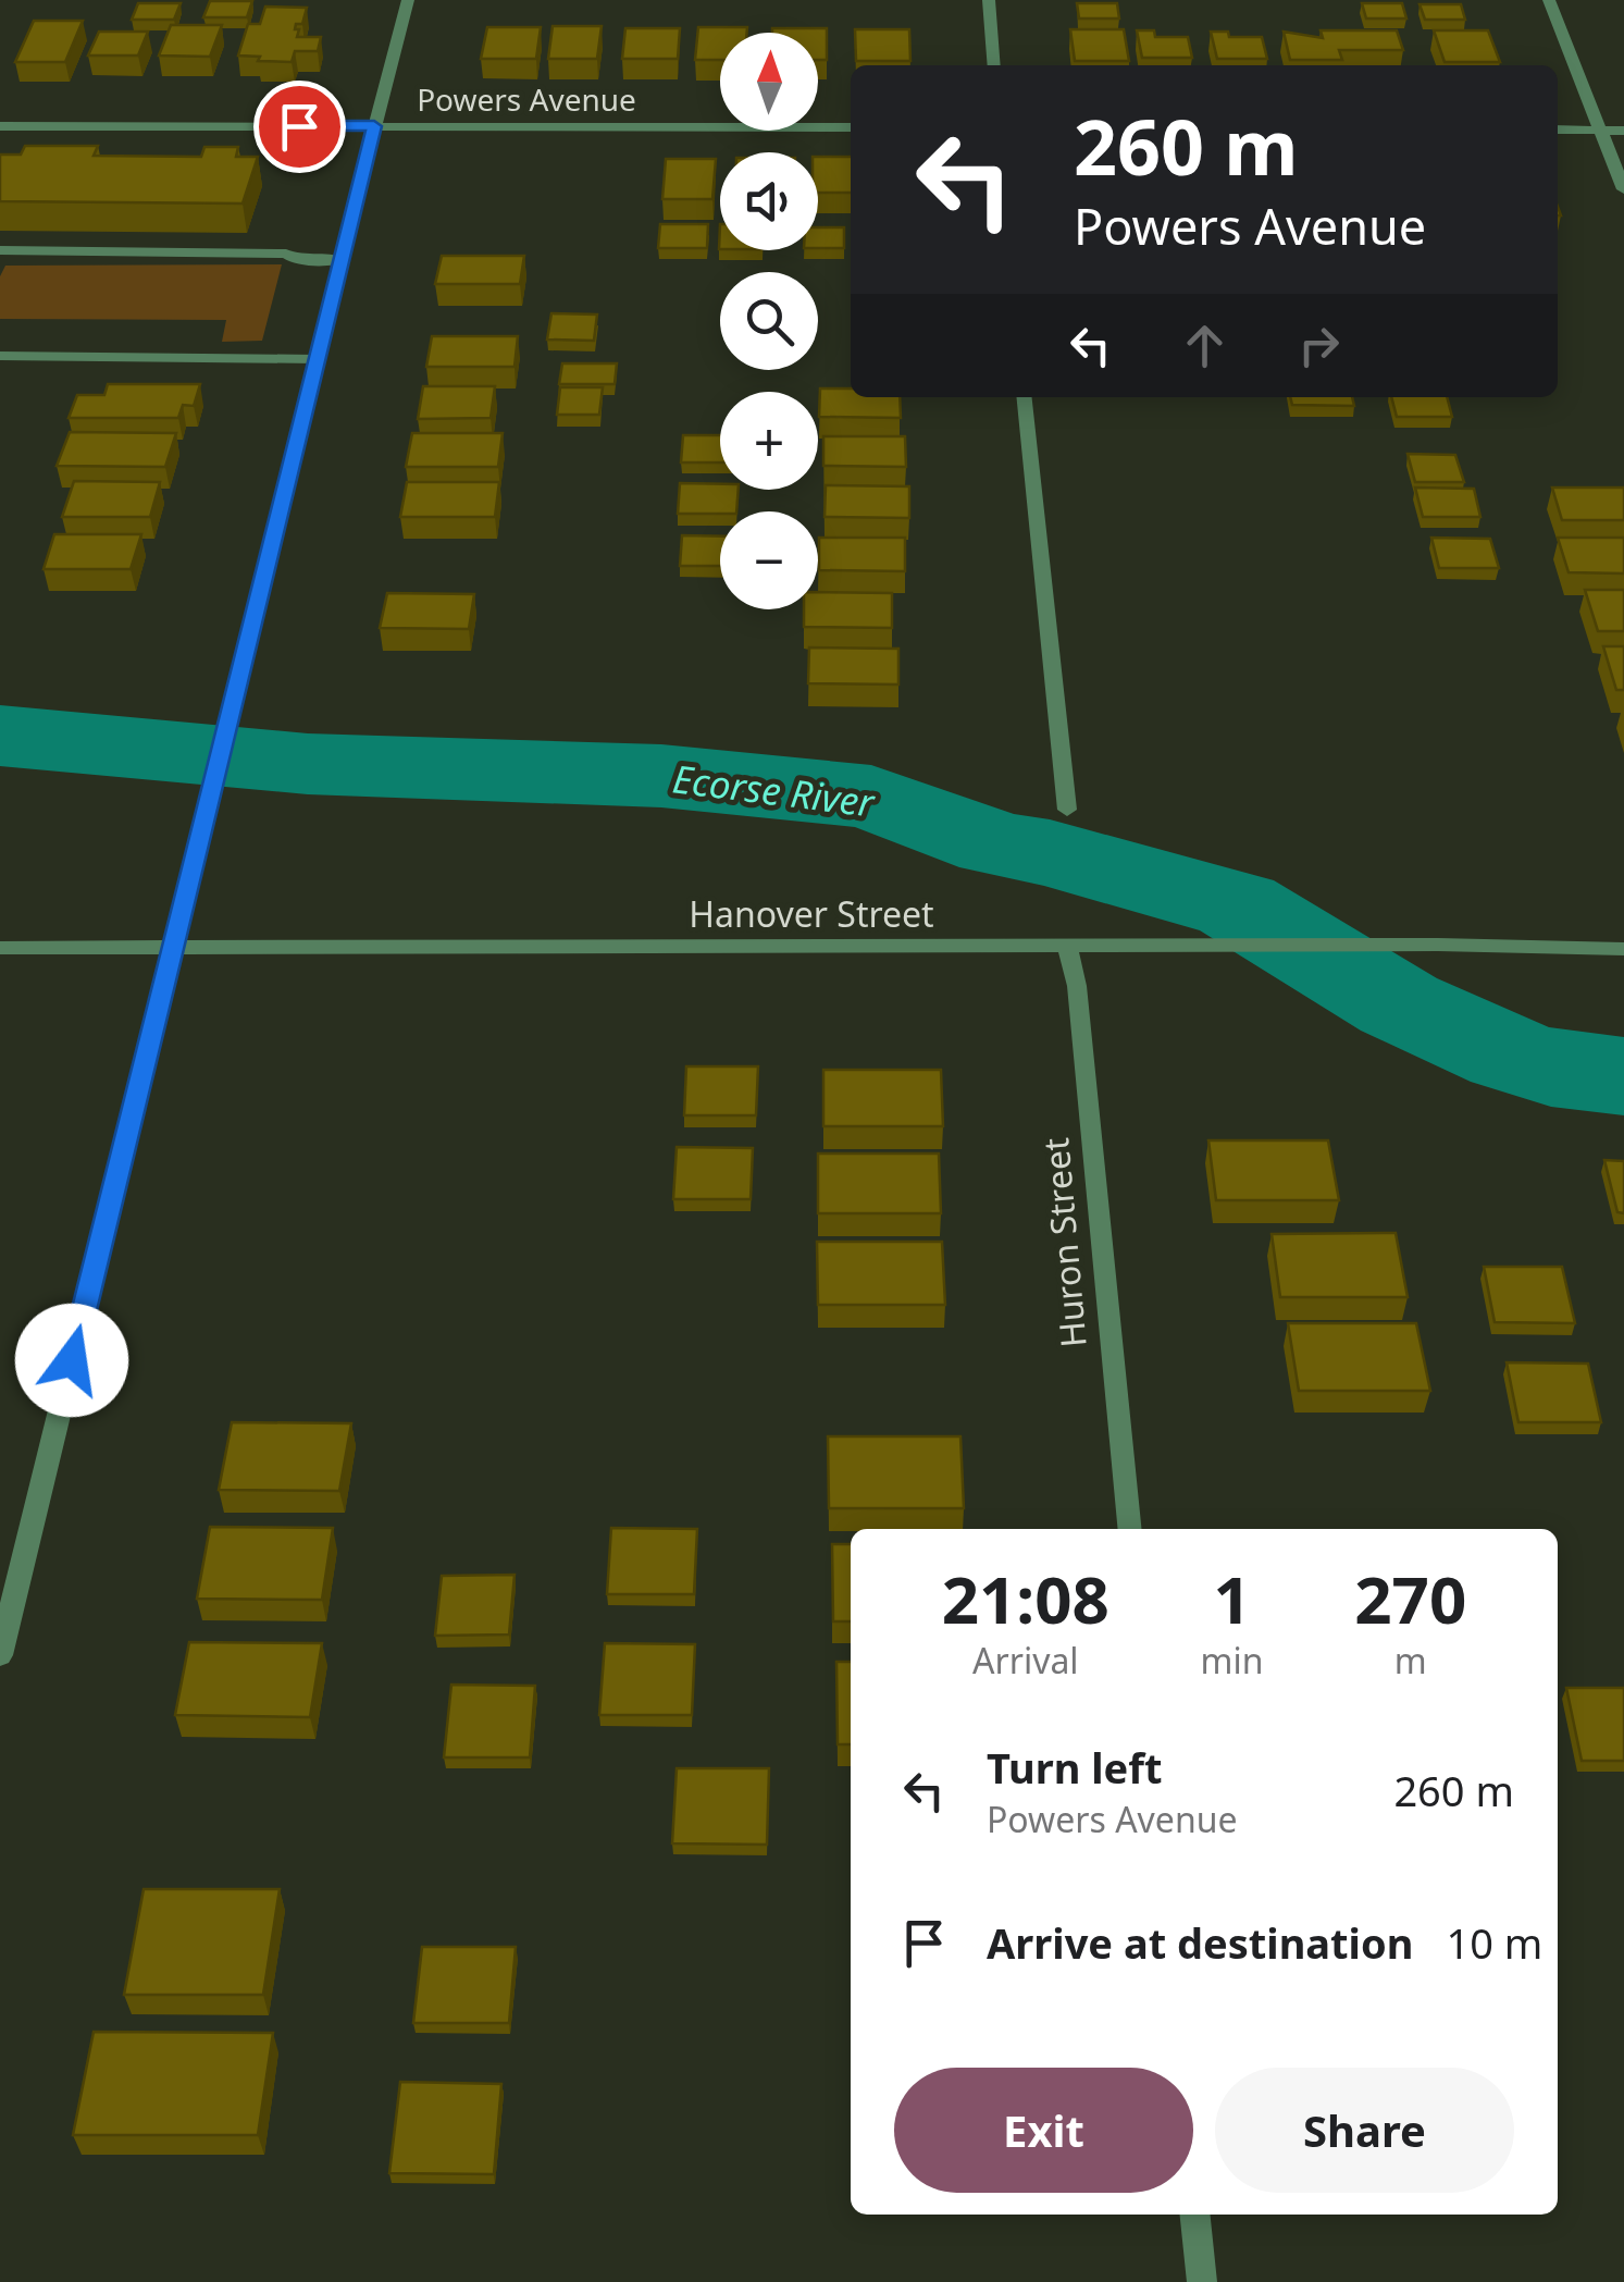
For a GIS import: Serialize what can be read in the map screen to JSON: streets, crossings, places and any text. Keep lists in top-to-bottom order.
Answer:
{
  "streets": {
    "street": ["Powers Avenue", "Hanover Street", "Huron Street"]
  },
  "crossings": [
    ["Hanover Street", "Huron Street"]
  ],
  "water": ["Ecorse River"],
  "north": "top",
  "page": {
    "map_buttons": ["+", "−"],
    "turn": ["260 m", "Powers Avenue"],
    "eta": [
      "21:08",
      "Arrival",
      "1",
      "min",
      "270",
      "m"
    ],
    "list": [
      {
        "name": "Turn left",
        "note": "Powers Avenue",
        "value": "260 m"
      },
      {
        "name": "Arrive at destination",
        "value": "10 m"
      }
    ],
    "buttons": ["Exit", "Share"]
  }
}
